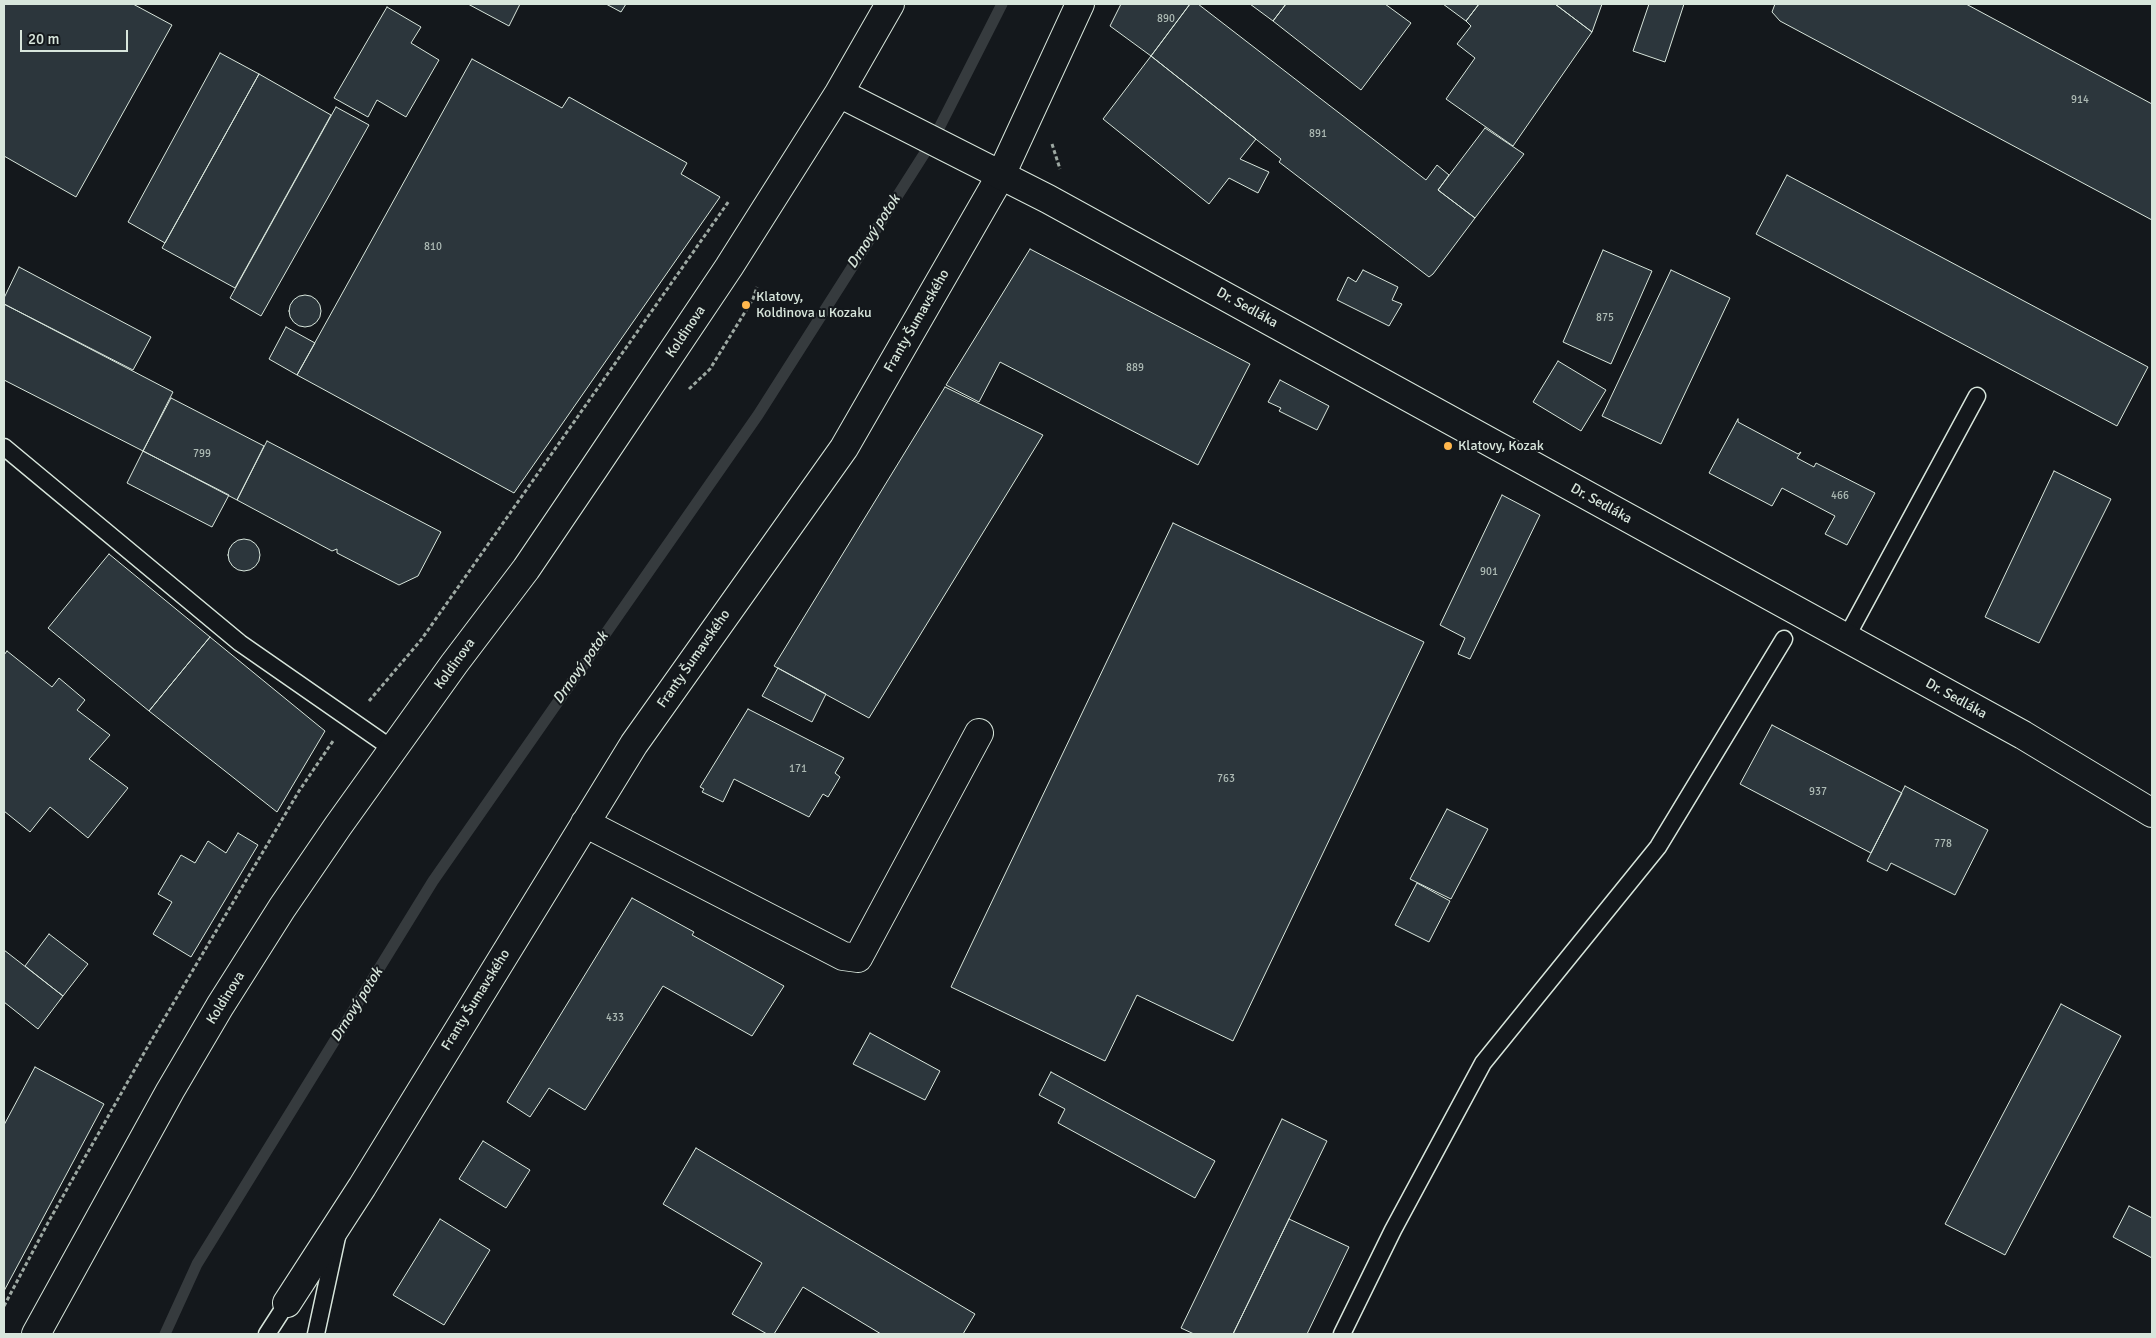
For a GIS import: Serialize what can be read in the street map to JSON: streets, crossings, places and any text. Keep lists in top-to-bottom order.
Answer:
{
  "streets": {
    "street": ["Dr. Sedláka", "Franty Šumavského", "Koldinova"]
  },
  "crossings": [
    ["Dr. Sedláka", "Franty Šumavského"],
    ["Dr. Sedláka", "Koldinova"]
  ],
  "water": ["Drnový potok"],
  "places": ["Klatovy, Koldinova u Kozaku", "Klatovy, Kozak"],
  "house_numbers": [
    "890",
    "914",
    "891",
    "810",
    "875",
    "889",
    "799",
    "466",
    "901",
    "171",
    "763",
    "937",
    "778",
    "433"
  ],
  "scale_bar": "20 m"
}
